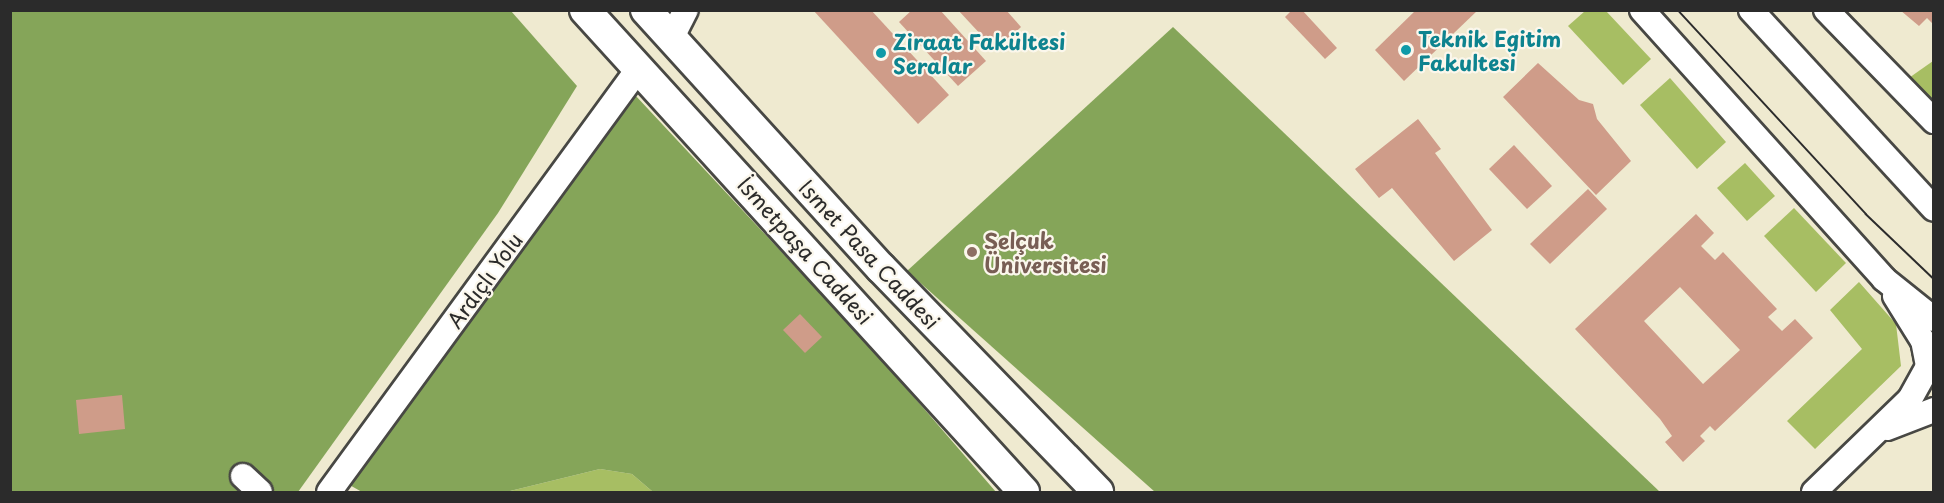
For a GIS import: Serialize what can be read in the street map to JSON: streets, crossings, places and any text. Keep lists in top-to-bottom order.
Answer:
{
  "streets": {
    "main road": ["İsmetpaşa Caddesi", "Ismet Pasa Caddesi"],
    "street": ["Ardıçlı Yolu"]
  },
  "crossings": [
    ["İsmetpaşa Caddesi", "Ardıçlı Yolu"]
  ],
  "places": ["Teknik Egitim Fakultesi", "Ziraat Fakültesi Seralar", "Selçuk Üniversitesi"]
}
